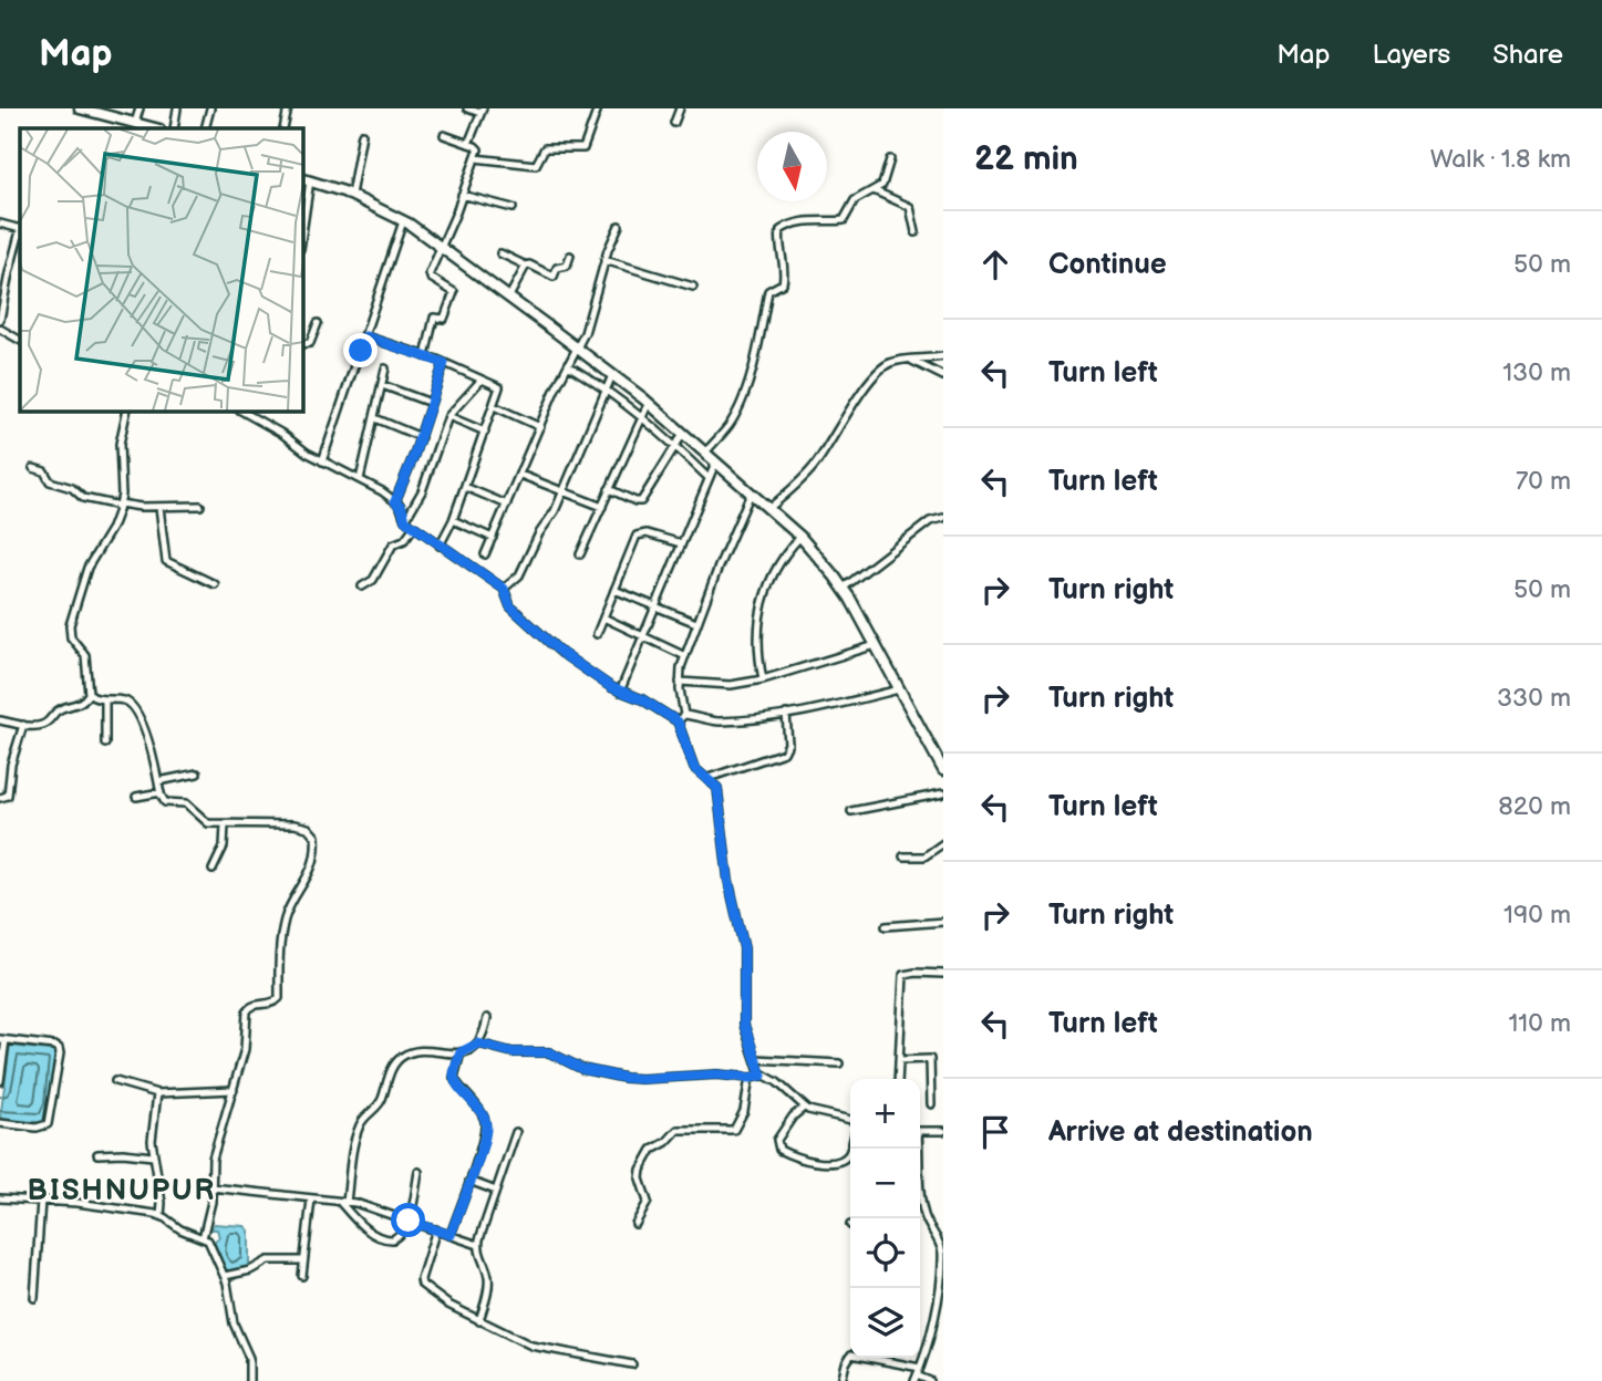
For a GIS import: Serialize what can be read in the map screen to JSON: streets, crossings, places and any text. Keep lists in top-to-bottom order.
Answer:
{
  "districts": ["BISHNUPUR"],
  "north": "bottom",
  "page": {
    "header": "Map",
    "nav": ["Map", "Layers", "Share"],
    "heading": ["22 min", "Walk · 1.8 km"],
    "list": [
      ["Continue", "50 m"],
      ["Turn left", "130 m"],
      ["Turn left", "70 m"],
      ["Turn right", "50 m"],
      ["Turn right", "330 m"],
      ["Turn left", "820 m"],
      ["Turn right", "190 m"],
      ["Turn left", "110 m"],
      "Arrive at destination"
    ],
    "map_buttons": ["+", "−"]
  }
}
